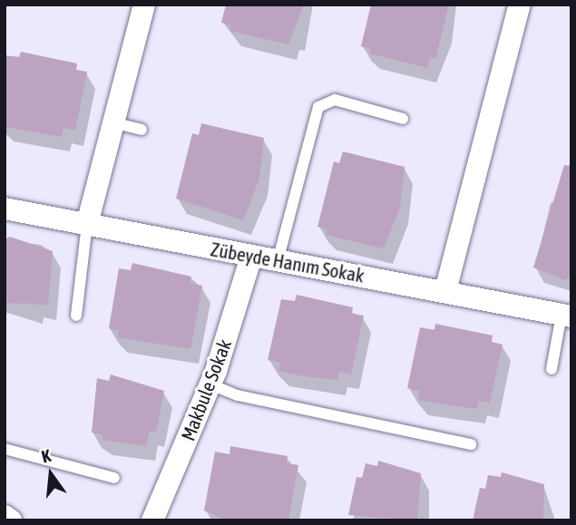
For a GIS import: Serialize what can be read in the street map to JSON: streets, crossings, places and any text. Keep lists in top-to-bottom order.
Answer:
{
  "streets": {
    "street": ["Zübeyde Hanım Sokak", "Makbule Sokak"]
  },
  "crossings": [
    ["Zübeyde Hanım Sokak", "Makbule Sokak"]
  ],
  "north": "top"
}
